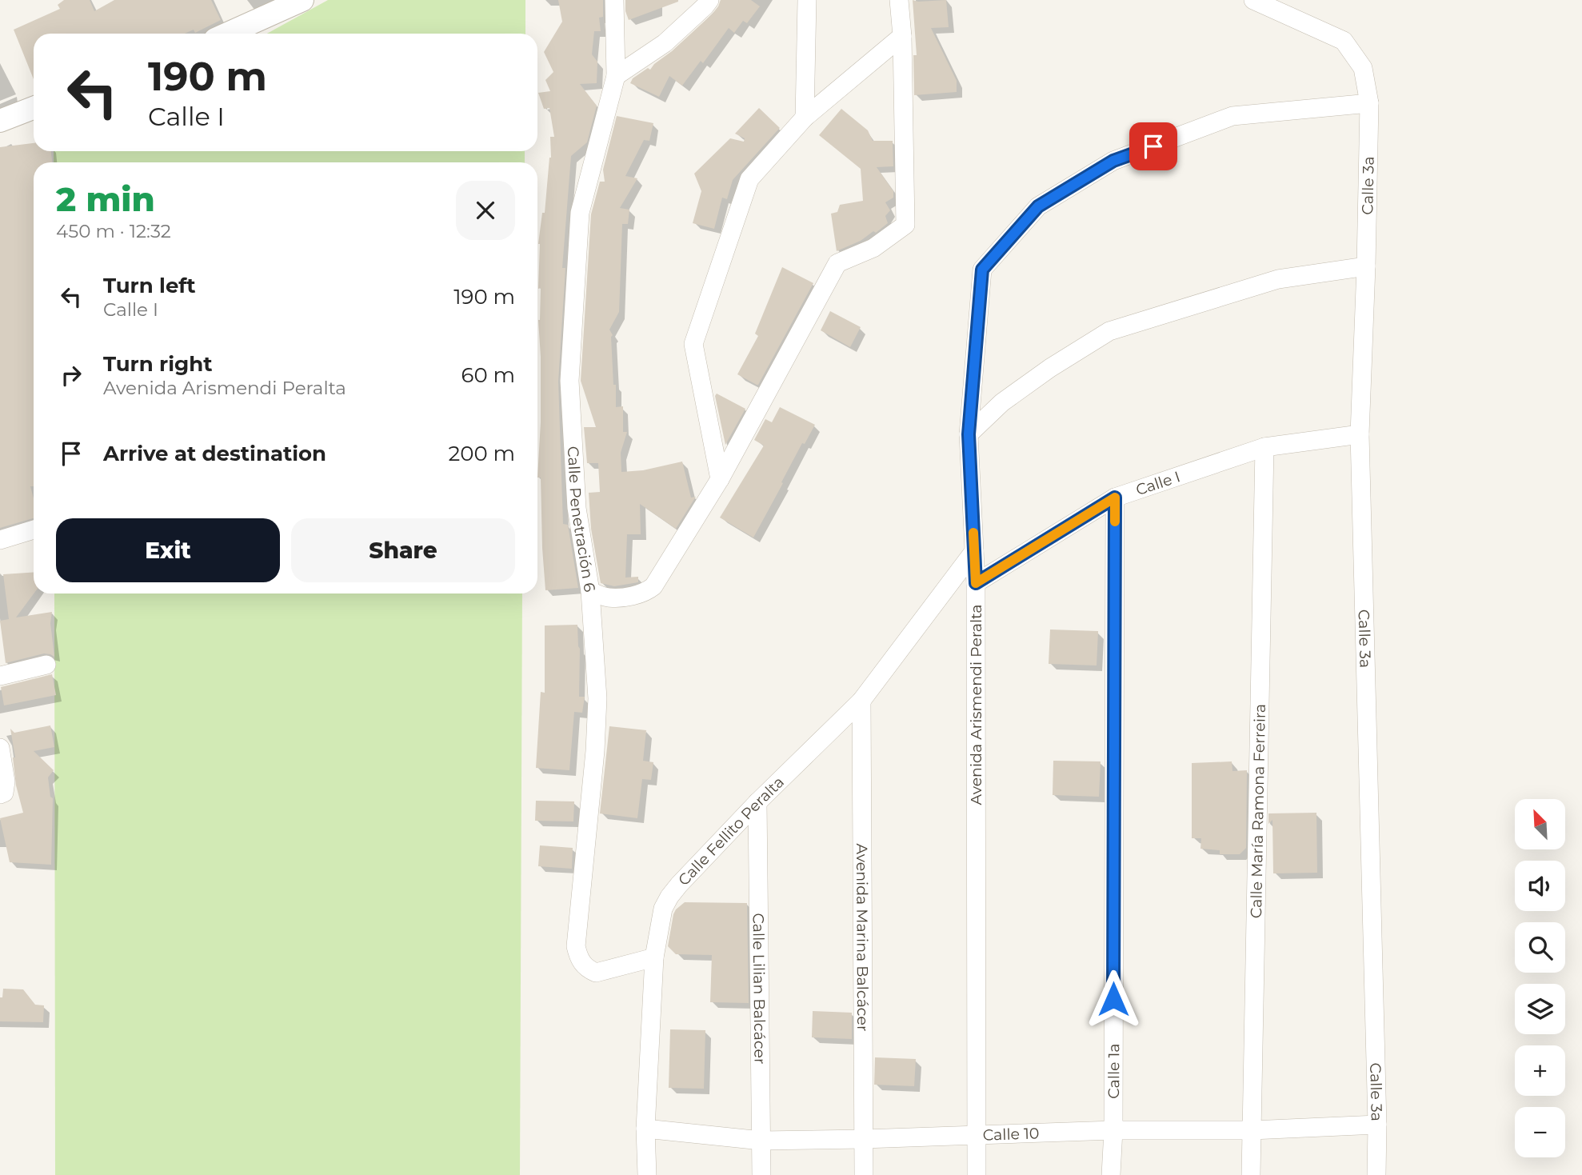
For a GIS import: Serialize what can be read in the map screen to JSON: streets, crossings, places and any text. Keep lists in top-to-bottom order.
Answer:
{
  "streets": {
    "street": [
      "Calle 3a",
      "Calle I",
      "Calle Penetración 6",
      "Avenida Arismendi Peralta",
      "Calle María Ramona Ferreira",
      "Calle Fellito Peralta",
      "Avenida Marina Balcácer",
      "Calle Lilian Balcácer",
      "Calle 1a",
      "Calle 10"
    ]
  },
  "crossings": [
    ["Calle 3a", "Calle I"],
    ["Calle 3a", "Avenida Arismendi Peralta"],
    ["Calle 3a", "Calle 10"],
    ["Calle I", "Avenida Arismendi Peralta"],
    ["Calle I", "Calle María Ramona Ferreira"],
    ["Calle I", "Calle 1a"],
    ["Calle Penetración 6", "Calle Fellito Peralta"],
    ["Avenida Arismendi Peralta", "Calle Fellito Peralta"],
    ["Avenida Arismendi Peralta", "Calle 10"],
    ["Calle María Ramona Ferreira", "Calle 10"],
    ["Calle Fellito Peralta", "Avenida Marina Balcácer"],
    ["Calle Fellito Peralta", "Calle Lilian Balcácer"],
    ["Calle Fellito Peralta", "Calle 10"],
    ["Avenida Marina Balcácer", "Calle 10"],
    ["Calle Lilian Balcácer", "Calle 10"],
    ["Calle 1a", "Calle 10"]
  ],
  "north": "top left",
  "page": {
    "turn": ["190 m", "Calle I"],
    "heading": ["2 min", "450 m · 12:32"],
    "list": [
      {
        "name": "Turn left",
        "note": "Calle I",
        "value": "190 m"
      },
      {
        "name": "Turn right",
        "note": "Avenida Arismendi Peralta",
        "value": "60 m"
      },
      {
        "name": "Arrive at destination",
        "value": "200 m"
      }
    ],
    "buttons": ["Exit", "Share"],
    "map_buttons": ["+", "−"]
  }
}
